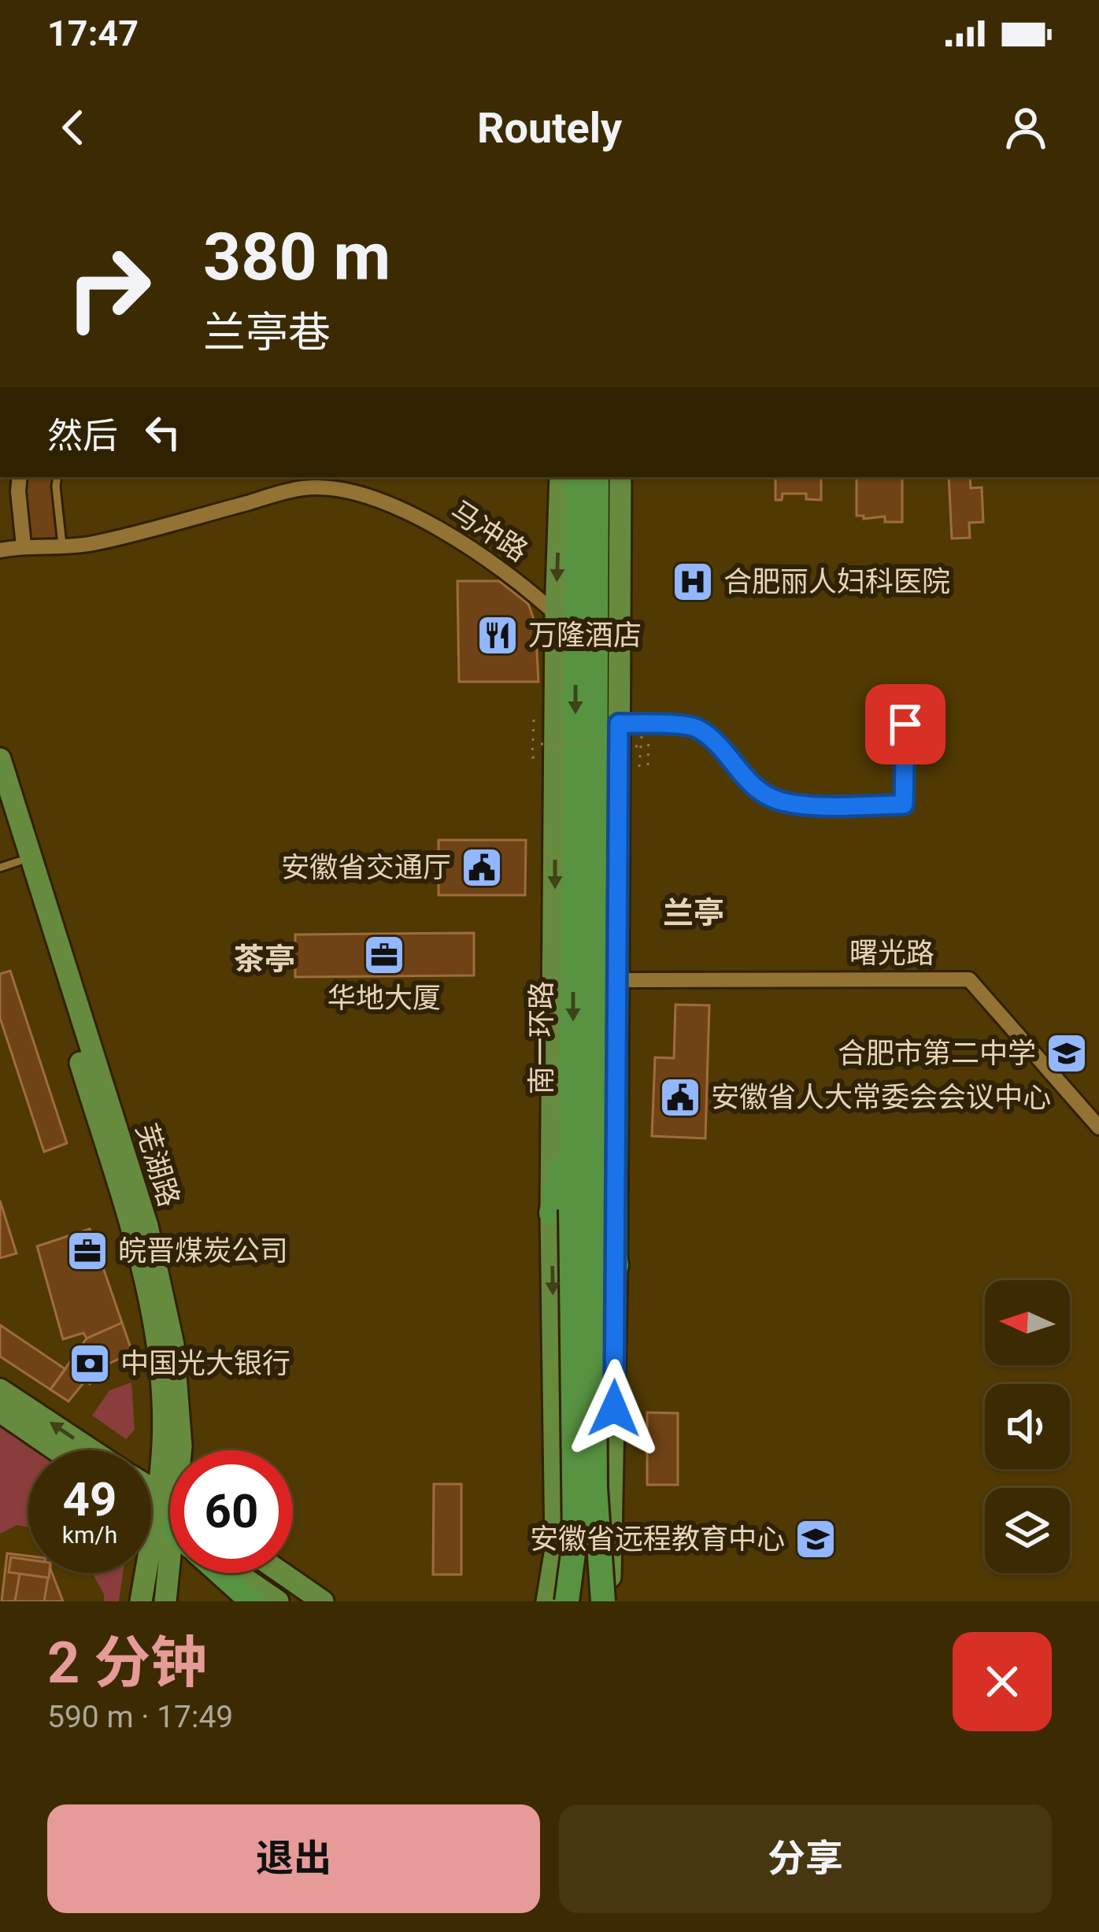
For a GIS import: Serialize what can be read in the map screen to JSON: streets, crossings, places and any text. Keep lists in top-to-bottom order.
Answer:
{
  "streets": {
    "highway": ["南一环路"],
    "main road": ["芜湖路"],
    "street": ["马冲路", "曙光路"]
  },
  "districts": ["兰亭", "茶亭"],
  "places": {
    "hospital": ["合肥丽人妇科医院"],
    "restaurant": ["万隆酒店"],
    "public building": ["安徽省交通厅", "安徽省人大常委会会议中心"],
    "office": ["华地大厦", "皖晋煤炭公司"],
    "school or university": ["合肥市第二中学", "安徽省远程教育中心"],
    "bank": ["中国光大银行"]
  },
  "north": "left",
  "page": {
    "status": "17:47",
    "header": "Routely",
    "turn": ["380 m", "兰亭巷"],
    "then": "然后",
    "speed": "49 km/h",
    "limit": "60",
    "heading": ["2 分钟", "590 m · 17:49"],
    "buttons": ["退出", "分享"]
  }
}
